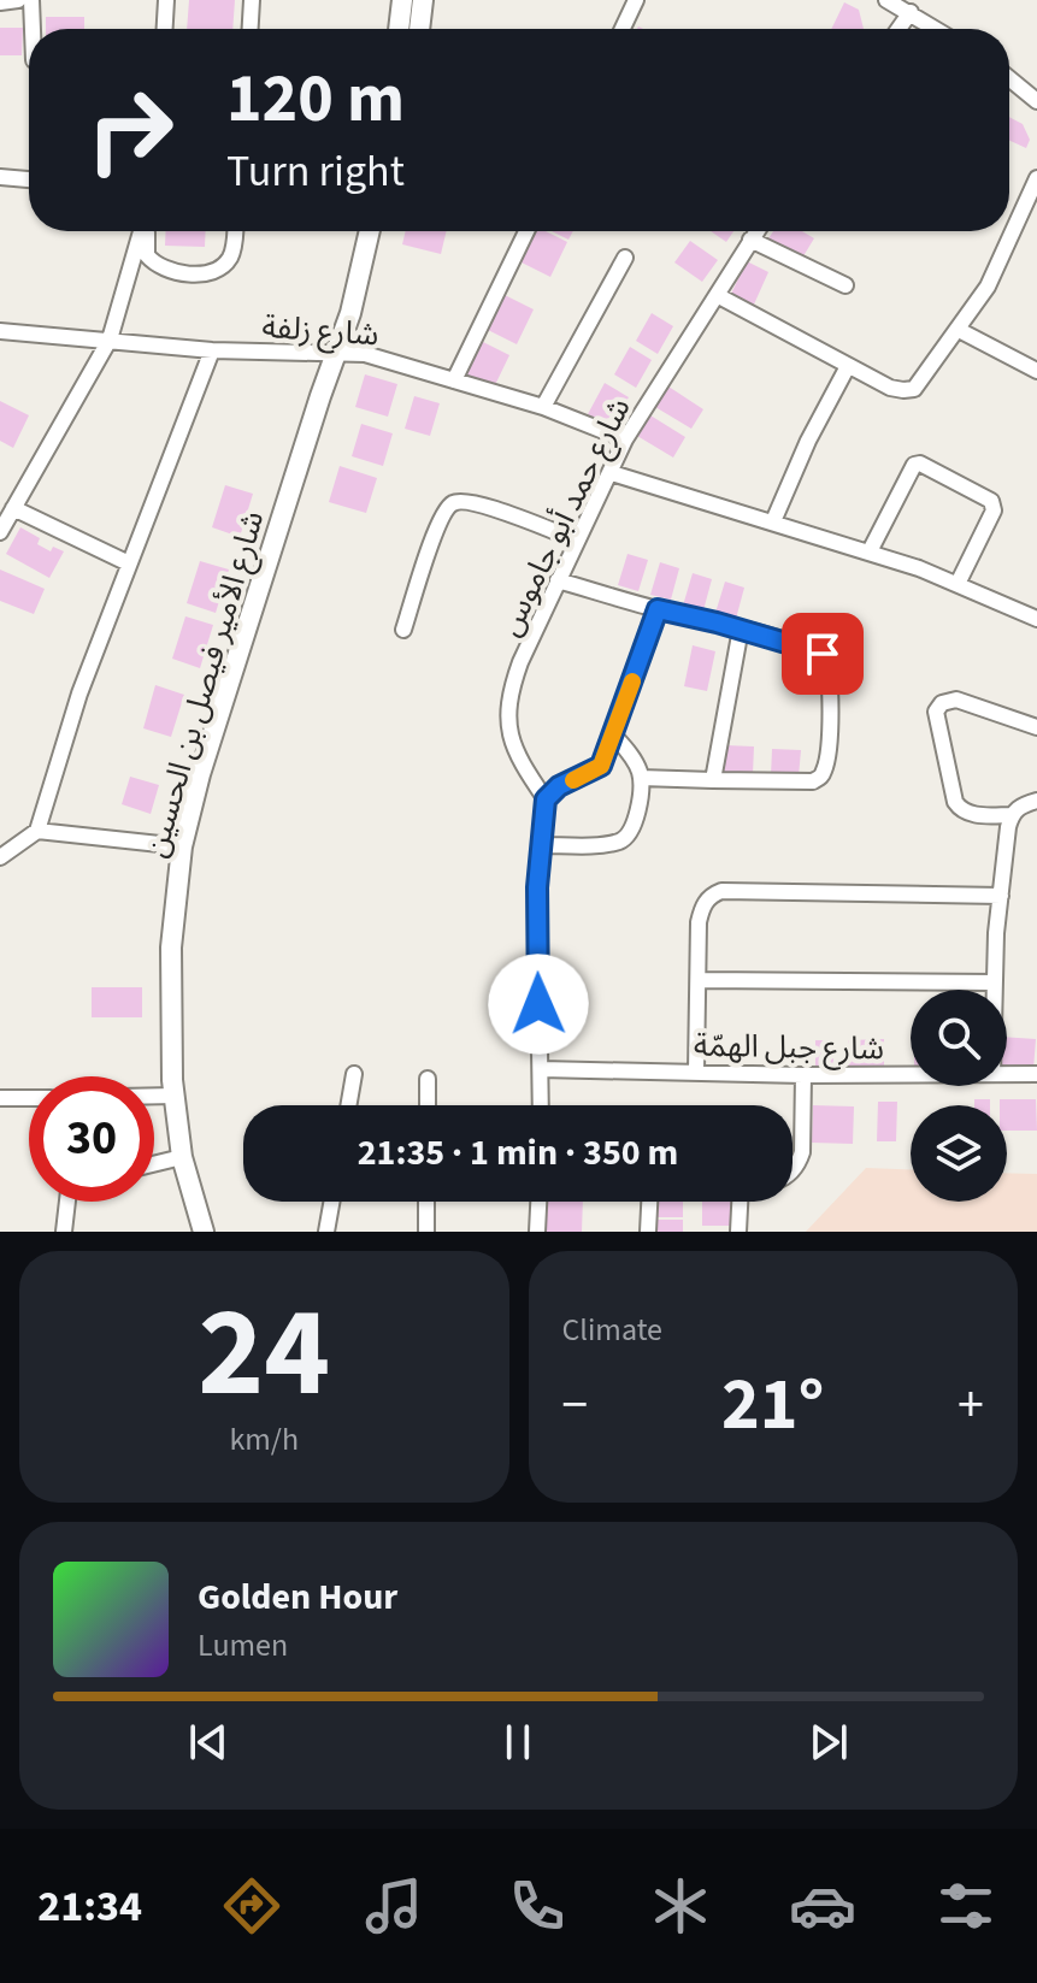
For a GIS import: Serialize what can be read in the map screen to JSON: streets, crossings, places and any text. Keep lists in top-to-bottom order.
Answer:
{
  "streets": {
    "street": [
      "شارع زلفة",
      "شارع حمد أبو جاموس",
      "شارع الأمير فيصل بن الحسين",
      "شارع جبل الهمّة"
    ]
  },
  "crossings": [
    ["شارع زلفة", "شارع حمد أبو جاموس"],
    ["شارع زلفة", "شارع الأمير فيصل بن الحسين"]
  ],
  "page": {
    "turn": ["120 m", "Turn right"],
    "limit": "30",
    "trip": "21:35 · 1 min · 350 m",
    "tile": [
      ["24", "km/h"],
      "Climate"
    ],
    "heat": ["−", "21°", "+"],
    "song": ["Golden Hour", "Lumen"],
    "tabs": "21:34"
  }
}
